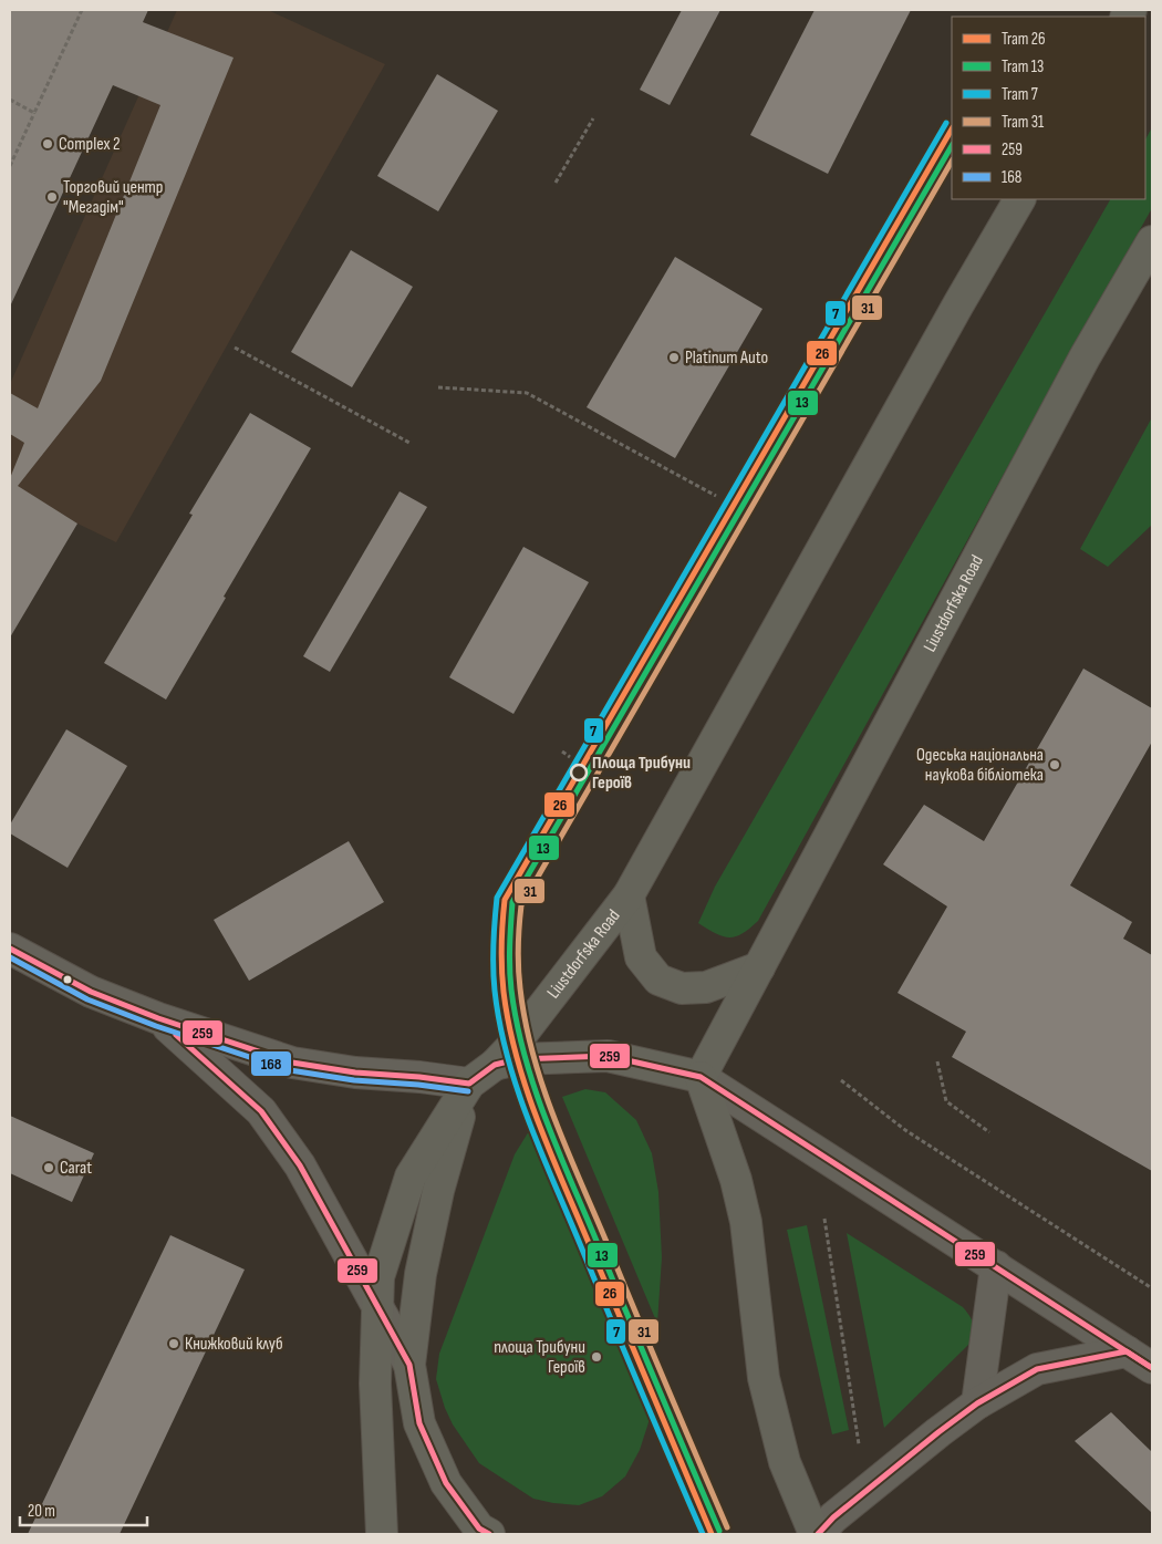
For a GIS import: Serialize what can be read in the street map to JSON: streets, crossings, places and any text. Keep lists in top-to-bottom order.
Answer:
{
  "streets": {
    "main road": ["Liustdorfska Road"]
  },
  "places": [
    "Complex 2",
    "Торговий центр \"Мегадім\"",
    "Platinum Auto",
    "Одеська національна наукова бібліотека",
    "Площа Трибуни Героїв",
    "Carat",
    "Книжковий клуб",
    "площа Трибуни Героїв"
  ],
  "lines": [
    "tram line 7",
    "tram line 26",
    "tram line 13",
    "tram line 31",
    "transit line 259",
    "transit line 168"
  ],
  "legend": [
    "Tram 26",
    "Tram 13",
    "Tram 7",
    "Tram 31",
    "259",
    "168"
  ],
  "scale_bar": "20 m"
}
